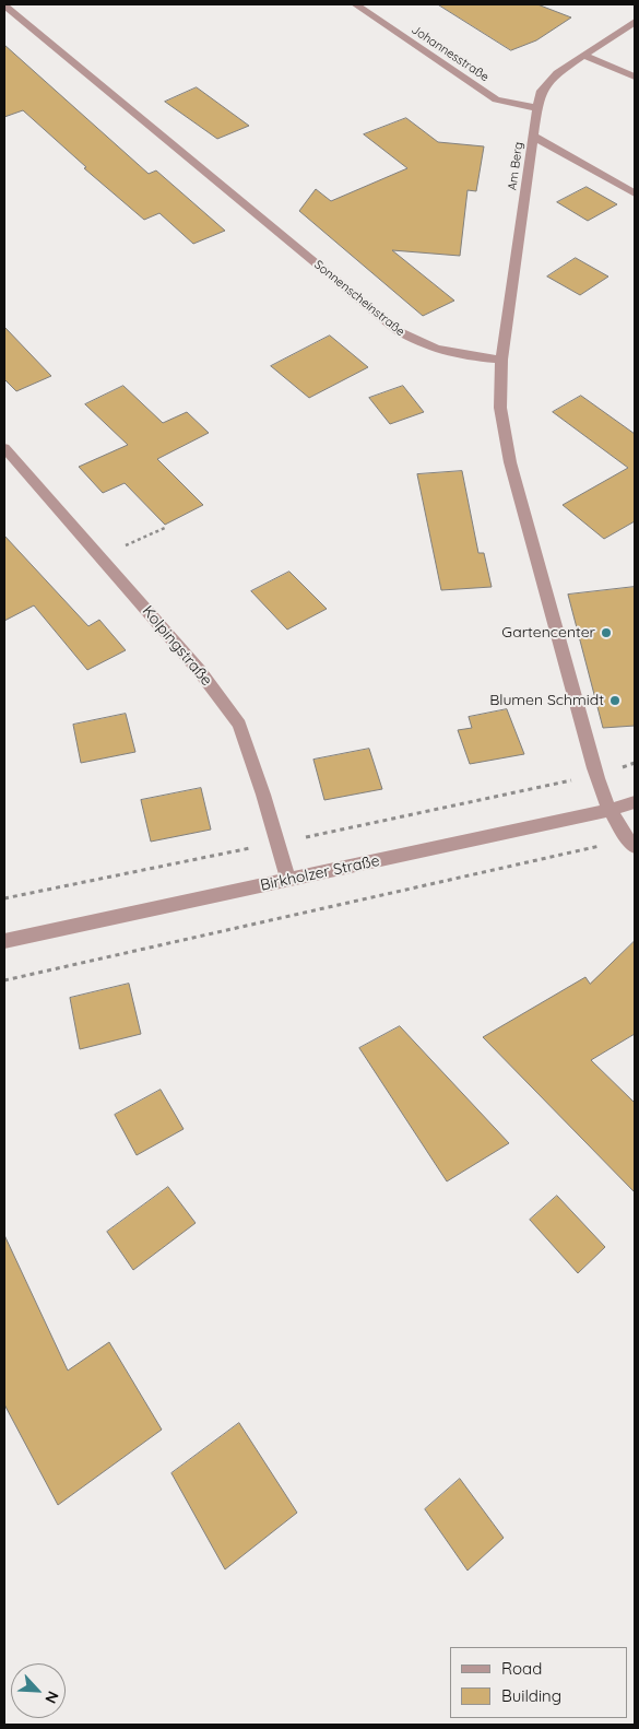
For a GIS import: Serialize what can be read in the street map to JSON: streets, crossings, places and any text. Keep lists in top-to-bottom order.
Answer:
{
  "streets": {
    "street": [
      "Johannesstraße",
      "Am Berg",
      "Sonnenscheinstraße",
      "Kolpingstraße",
      "Birkholzer Straße"
    ]
  },
  "crossings": [
    ["Johannesstraße", "Am Berg"],
    ["Am Berg", "Sonnenscheinstraße"],
    ["Kolpingstraße", "Birkholzer Straße"]
  ],
  "places": ["Gartencenter", "Blumen Schmidt"],
  "legend": ["Road", "Building"],
  "north": "bottom right"
}
